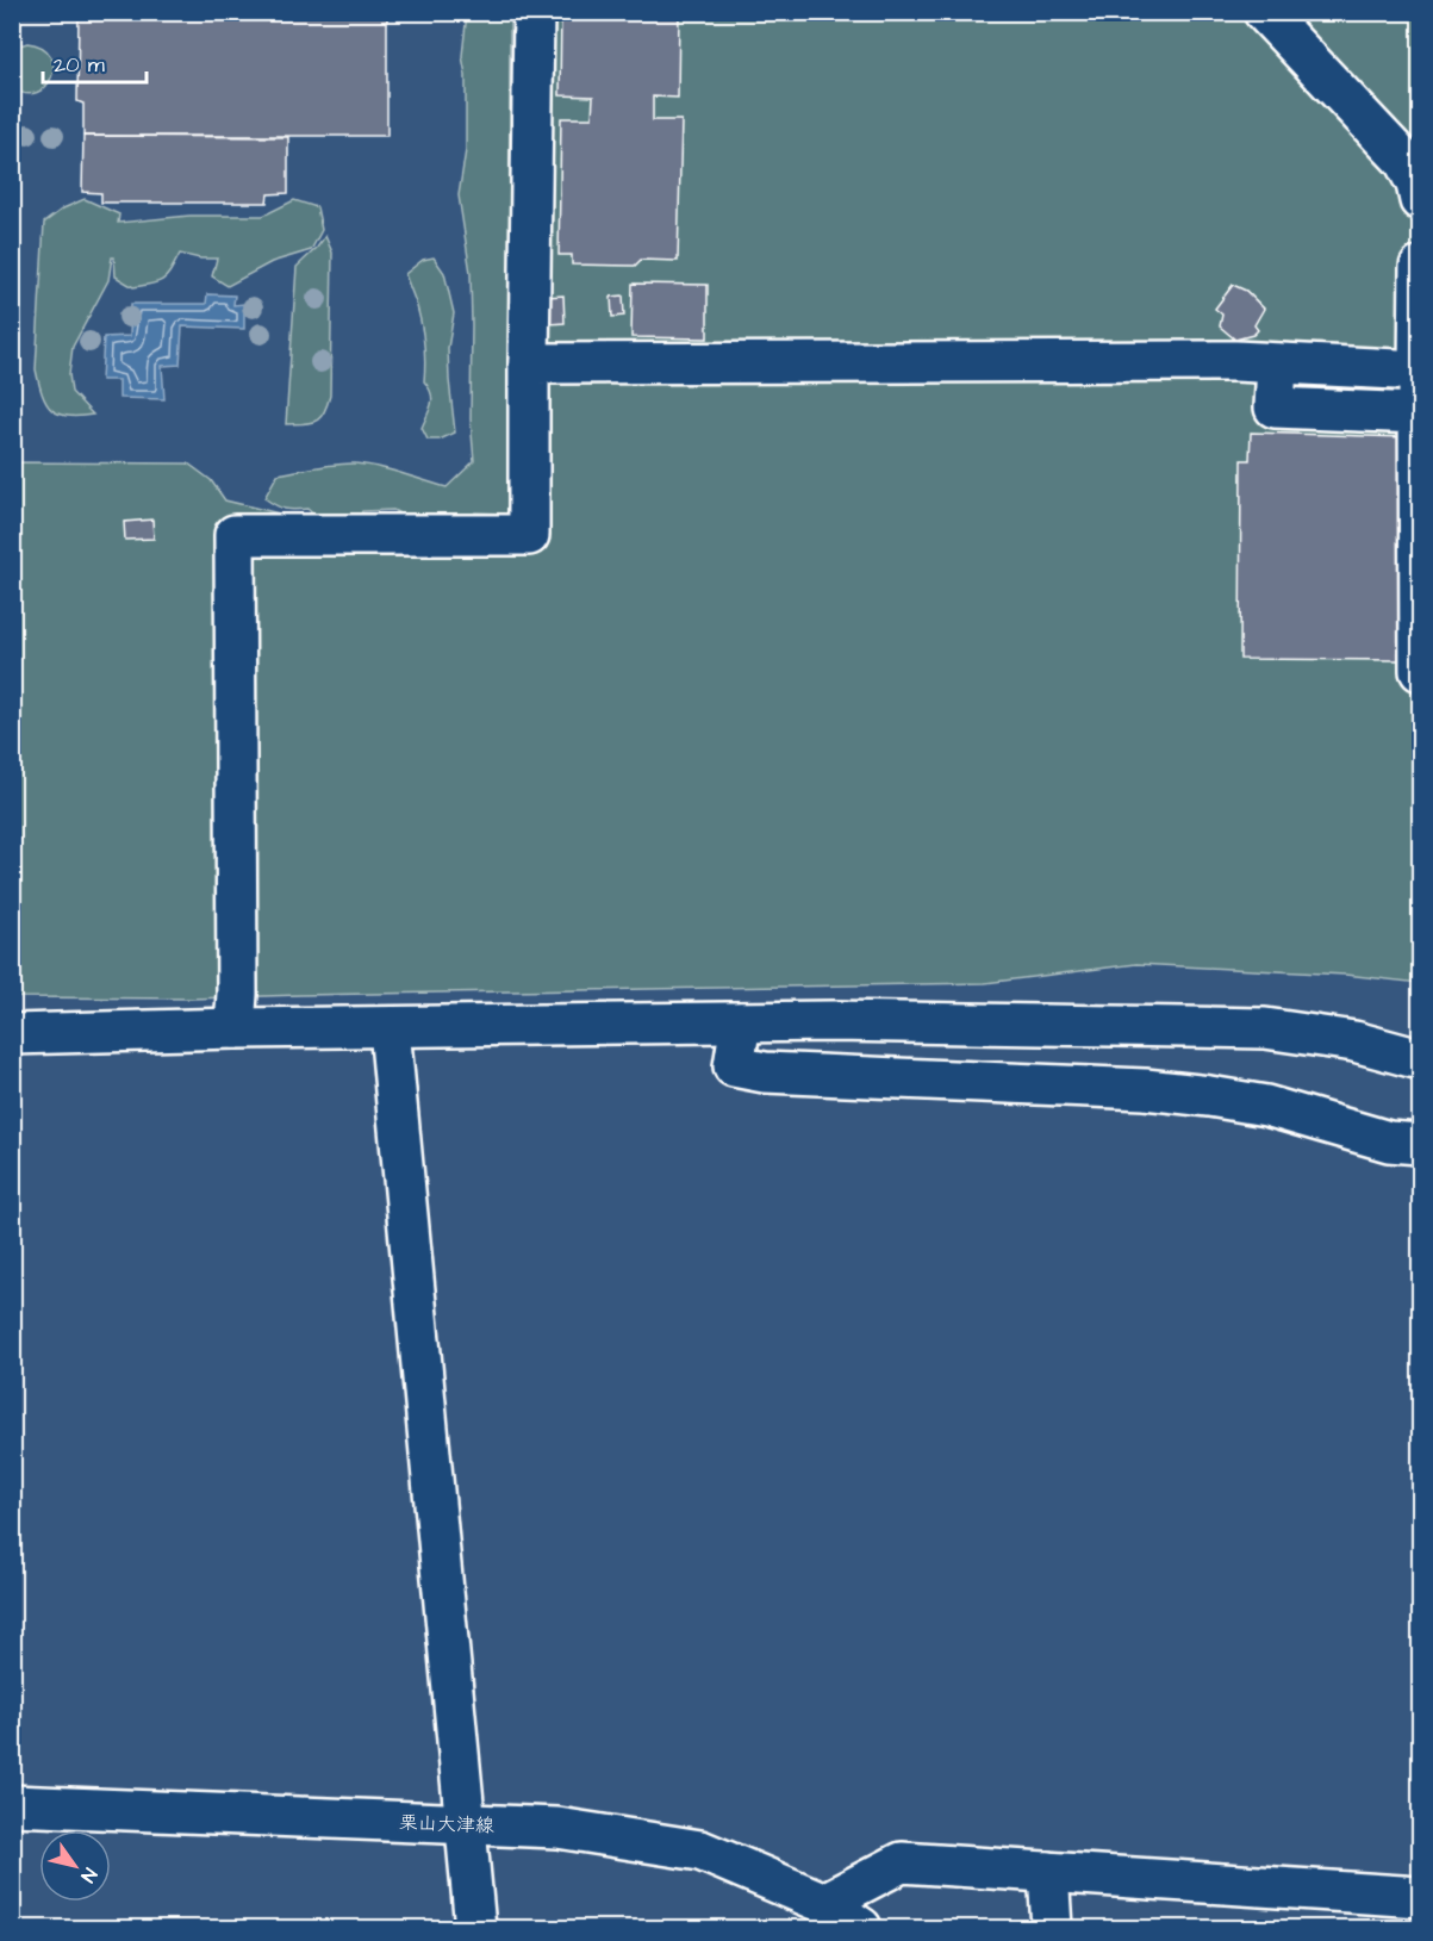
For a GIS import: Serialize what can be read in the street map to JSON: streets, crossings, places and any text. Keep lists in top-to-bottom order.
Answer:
{
  "streets": {
    "street": ["栗山大津線"]
  },
  "scale_bar": "20 m",
  "north": "bottom right"
}
